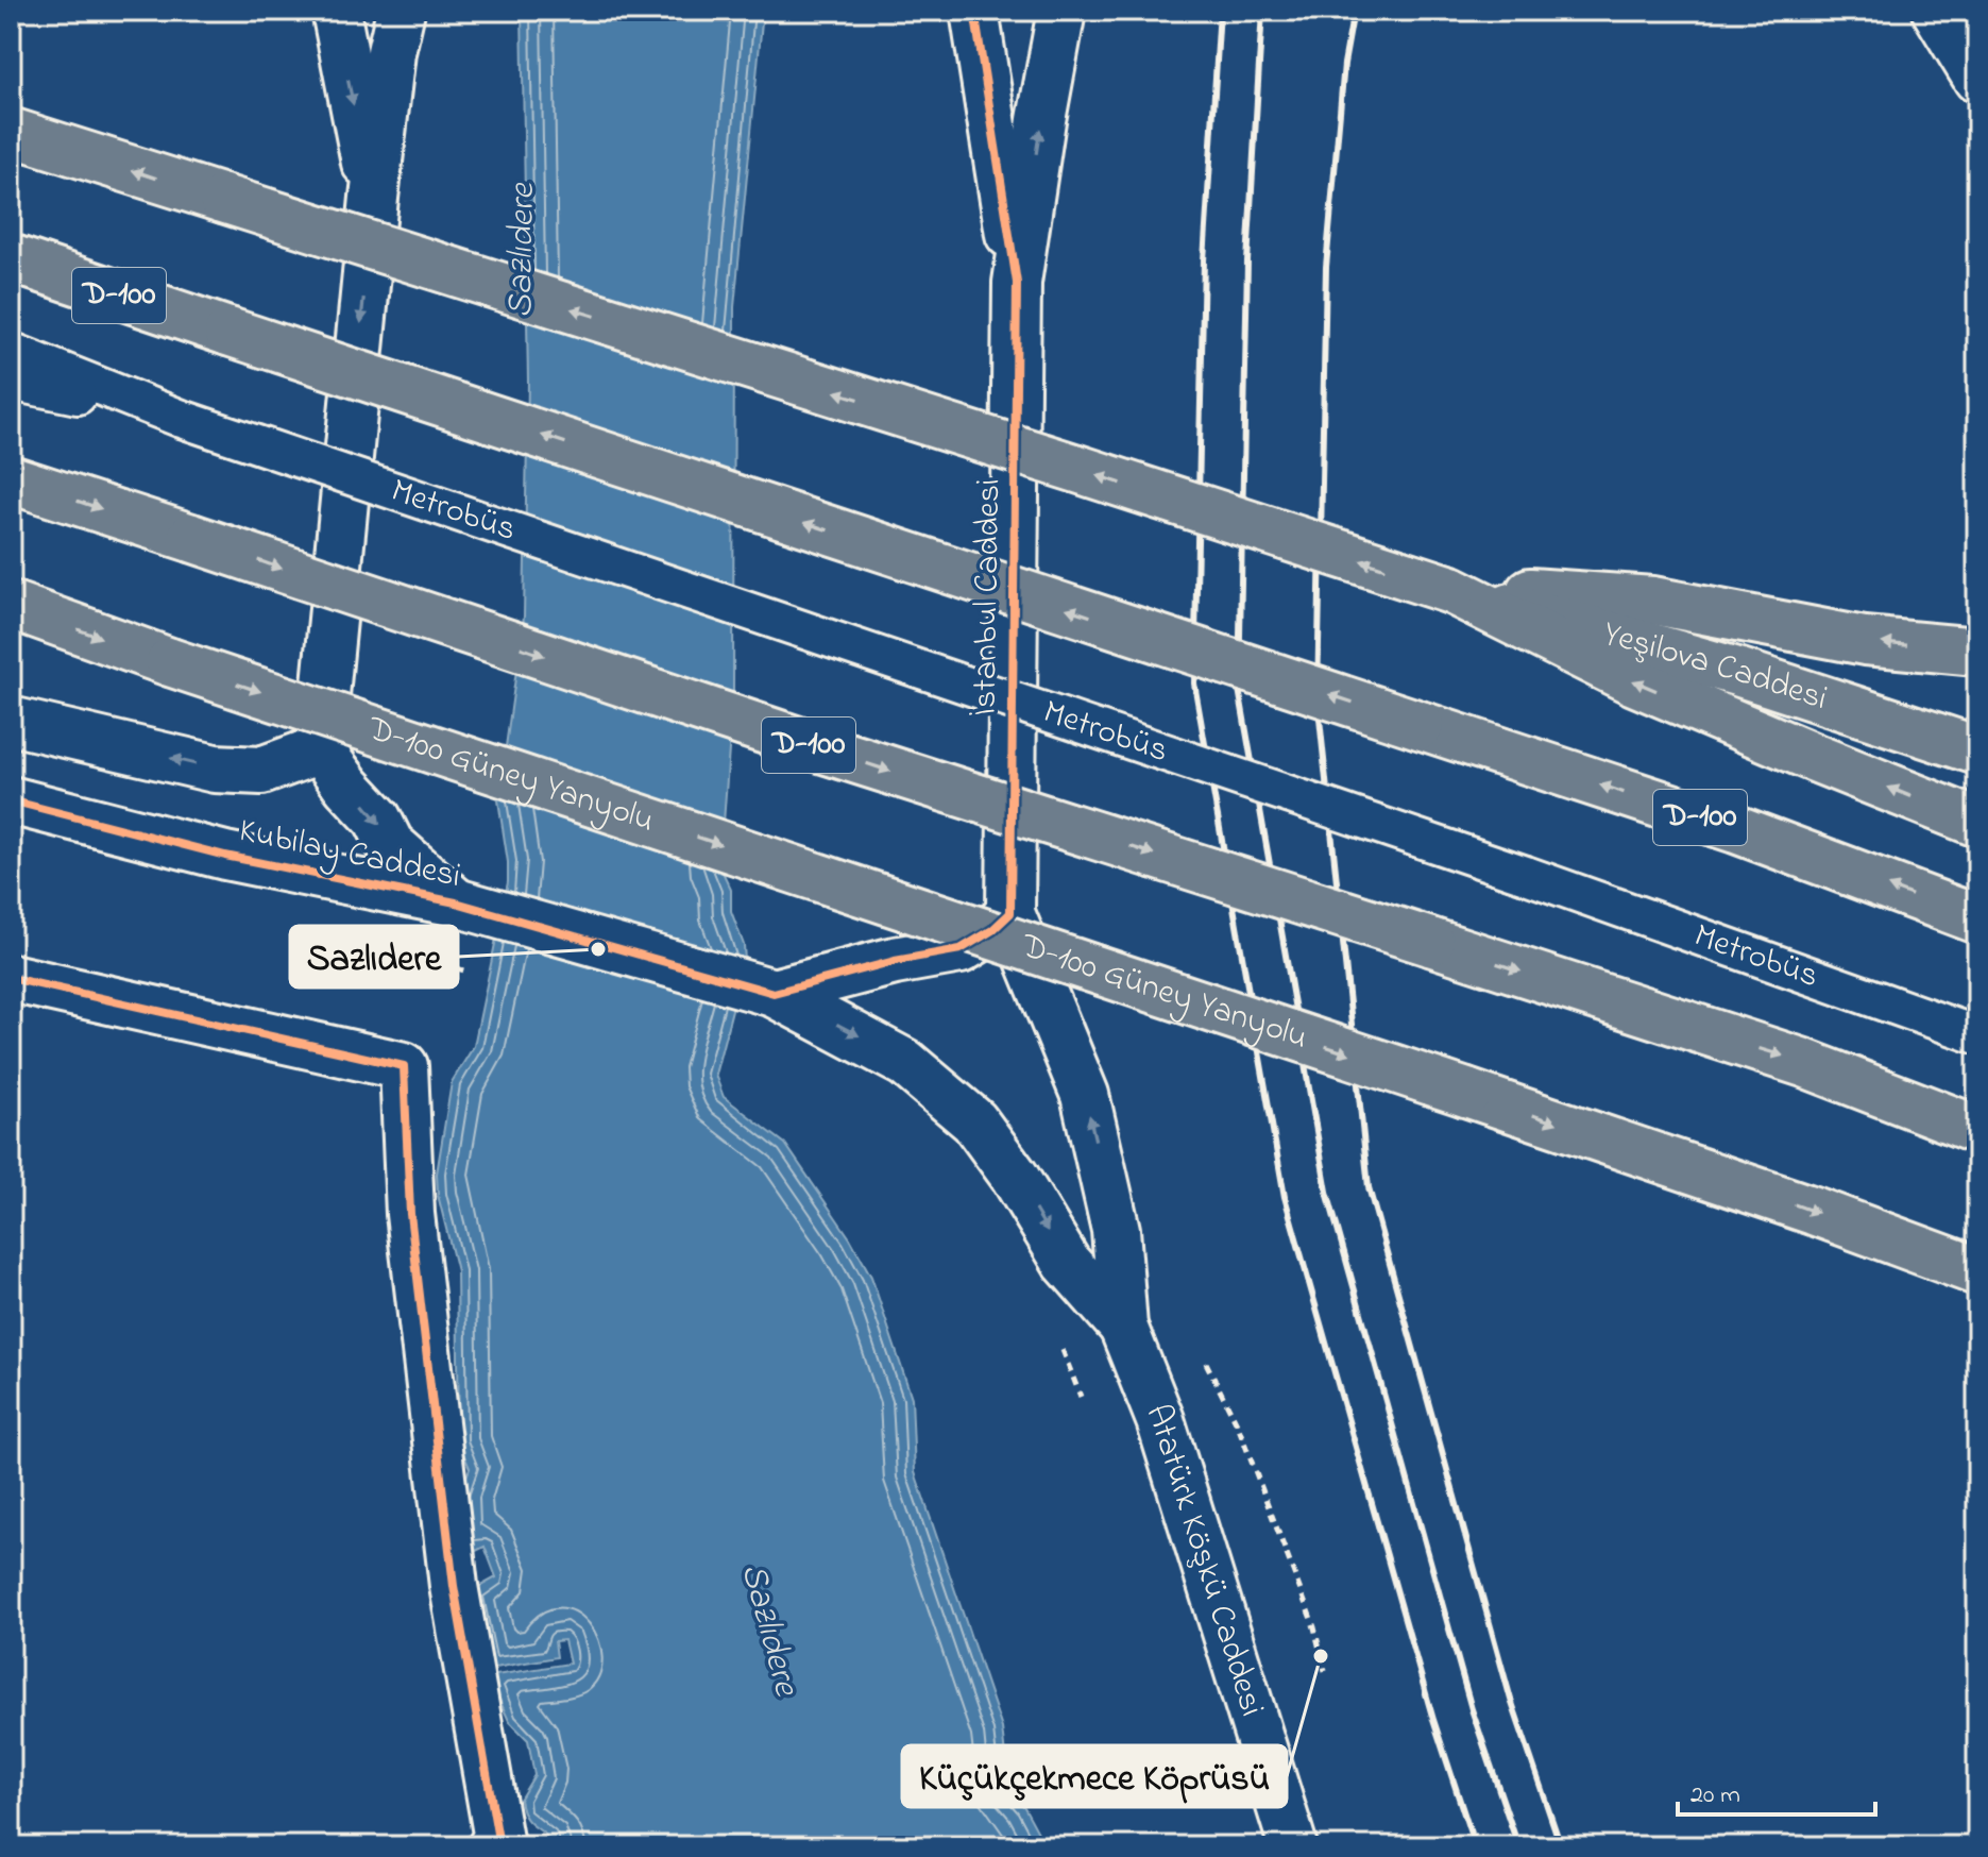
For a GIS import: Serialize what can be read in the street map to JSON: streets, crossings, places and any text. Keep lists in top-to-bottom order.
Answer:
{
  "streets": {
    "main road": [
      "D-100",
      "İstanbul Caddesi",
      "Yeşilova Caddesi",
      "D-100 Güney Yanyolu",
      "Kubilay Caddesi",
      "Atatürk Köşkü Caddesi"
    ],
    "lane": ["Metrobüs"]
  },
  "crossings": [
    ["Kubilay Caddesi", "Atatürk Köşkü Caddesi"]
  ],
  "water": ["Sazlıdere"],
  "places": ["Sazlıdere", "Küçükçekmece Köprüsü"],
  "scale_bar": "20 m"
}
